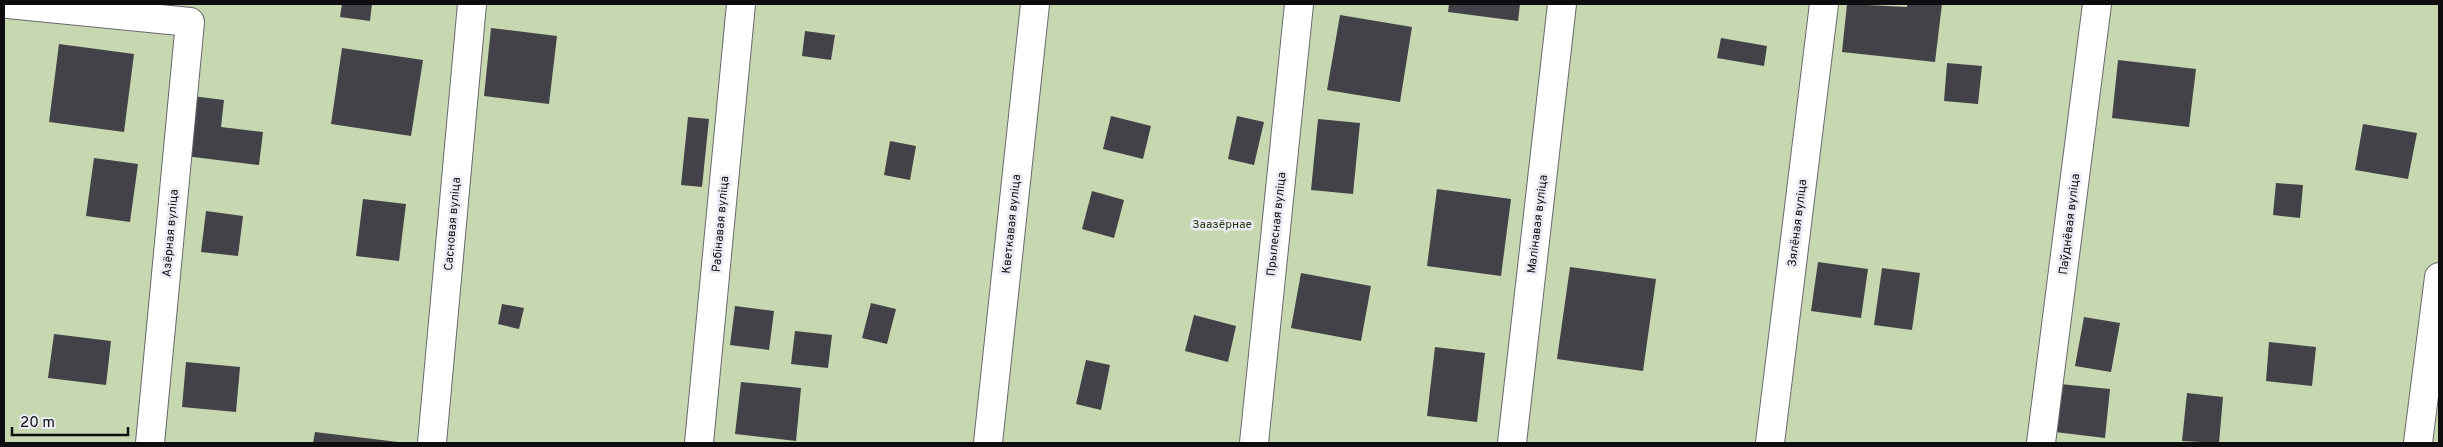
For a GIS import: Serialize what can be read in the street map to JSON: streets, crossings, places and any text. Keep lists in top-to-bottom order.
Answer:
{
  "streets": {
    "lane": [
      "Зялёная вуліца",
      "Сасновая вуліца",
      "Рабінавая вуліца",
      "Кветкавая вуліца",
      "Прылесная вуліца",
      "Малінавая вуліца",
      "Паўднёвая вуліца",
      "Азёрная вуліца"
    ]
  },
  "parks": ["Заазёрнае"],
  "scale_bar": "20 m"
}
